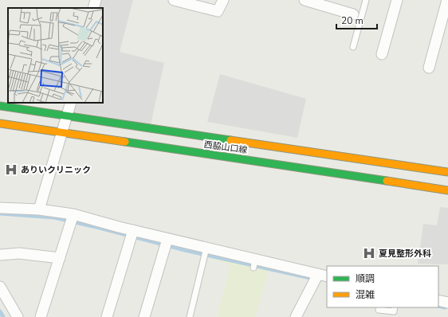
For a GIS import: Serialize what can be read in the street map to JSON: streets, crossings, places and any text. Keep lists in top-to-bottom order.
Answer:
{
  "streets": {
    "street": ["西脇山口線"]
  },
  "places": {
    "hospital": ["ありいクリニック", "夏見整形外科"]
  },
  "legend": ["順調", "混雑"],
  "scale_bar": "20 m"
}
